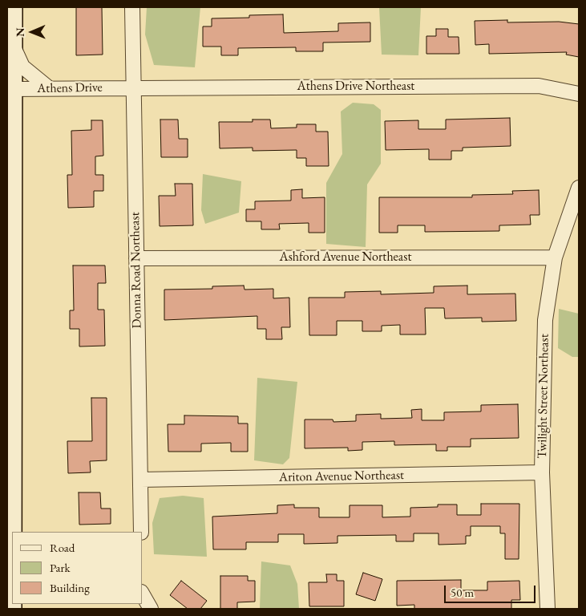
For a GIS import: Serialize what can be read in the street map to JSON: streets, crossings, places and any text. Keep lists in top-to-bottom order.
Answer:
{
  "streets": {
    "street": [
      "Athens Drive Northeast",
      "Athens Drive",
      "Ashford Avenue Northeast",
      "Donna Road Northeast",
      "Twilight Street Northeast",
      "Ariton Avenue Northeast"
    ]
  },
  "crossings": [
    ["Athens Drive Northeast", "Athens Drive"],
    ["Athens Drive Northeast", "Donna Road Northeast"],
    ["Athens Drive", "Donna Road Northeast"],
    ["Ashford Avenue Northeast", "Donna Road Northeast"],
    ["Ashford Avenue Northeast", "Twilight Street Northeast"],
    ["Donna Road Northeast", "Ariton Avenue Northeast"],
    ["Twilight Street Northeast", "Ariton Avenue Northeast"]
  ],
  "legend": ["Road", "Park", "Building"],
  "scale_bar": "50 m",
  "north": "left"
}
